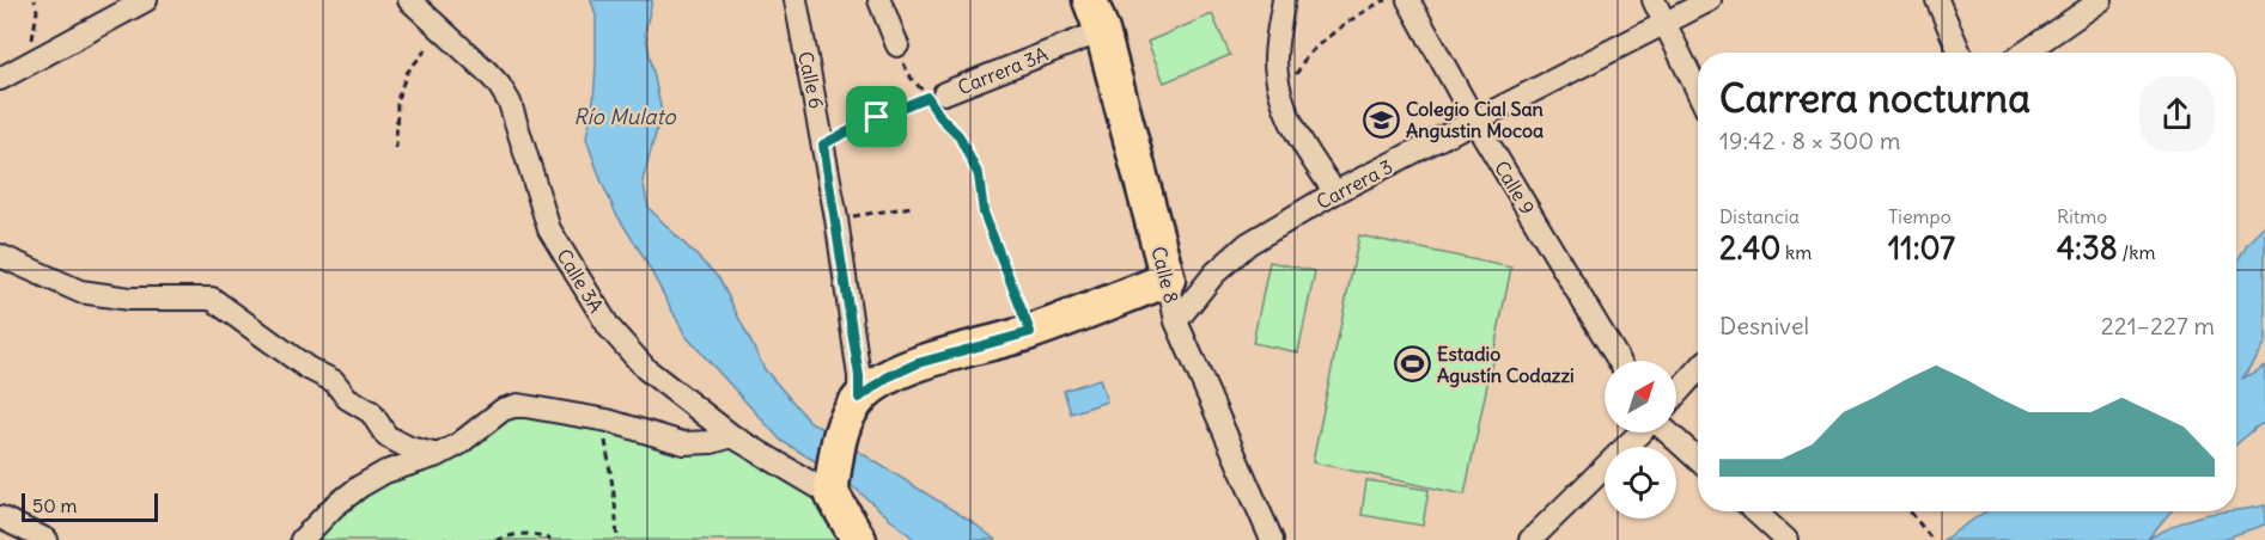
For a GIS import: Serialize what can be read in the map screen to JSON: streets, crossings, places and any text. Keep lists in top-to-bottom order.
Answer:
{
  "streets": {
    "main road": ["Calle 8"],
    "street": [
      "Carrera 3A",
      "Calle 6",
      "Carrera 3",
      "Calle 9",
      "Calle 3A"
    ]
  },
  "crossings": [
    ["Carrera 3A", "Calle 8"],
    ["Carrera 3", "Calle 9"],
    ["Carrera 3", "Calle 8"]
  ],
  "water": ["Río Mulato"],
  "places": {
    "school or university": ["Colegio Cial San Angustin Mocoa"],
    "sports": ["Estadio Agustín Codazzi"]
  },
  "scale_bar": "50 m",
  "north": "top right",
  "page": {
    "heading": ["Carrera nocturna", "19:42 · 8 × 300 m"],
    "stats": [
      ["Distancia", "2.40 km"],
      ["Tiempo", "11:07"],
      ["Ritmo", "4:38 /km"]
    ],
    "chart": ["Desnivel", "221–227 m"],
    "scale": "50 m"
  }
}
